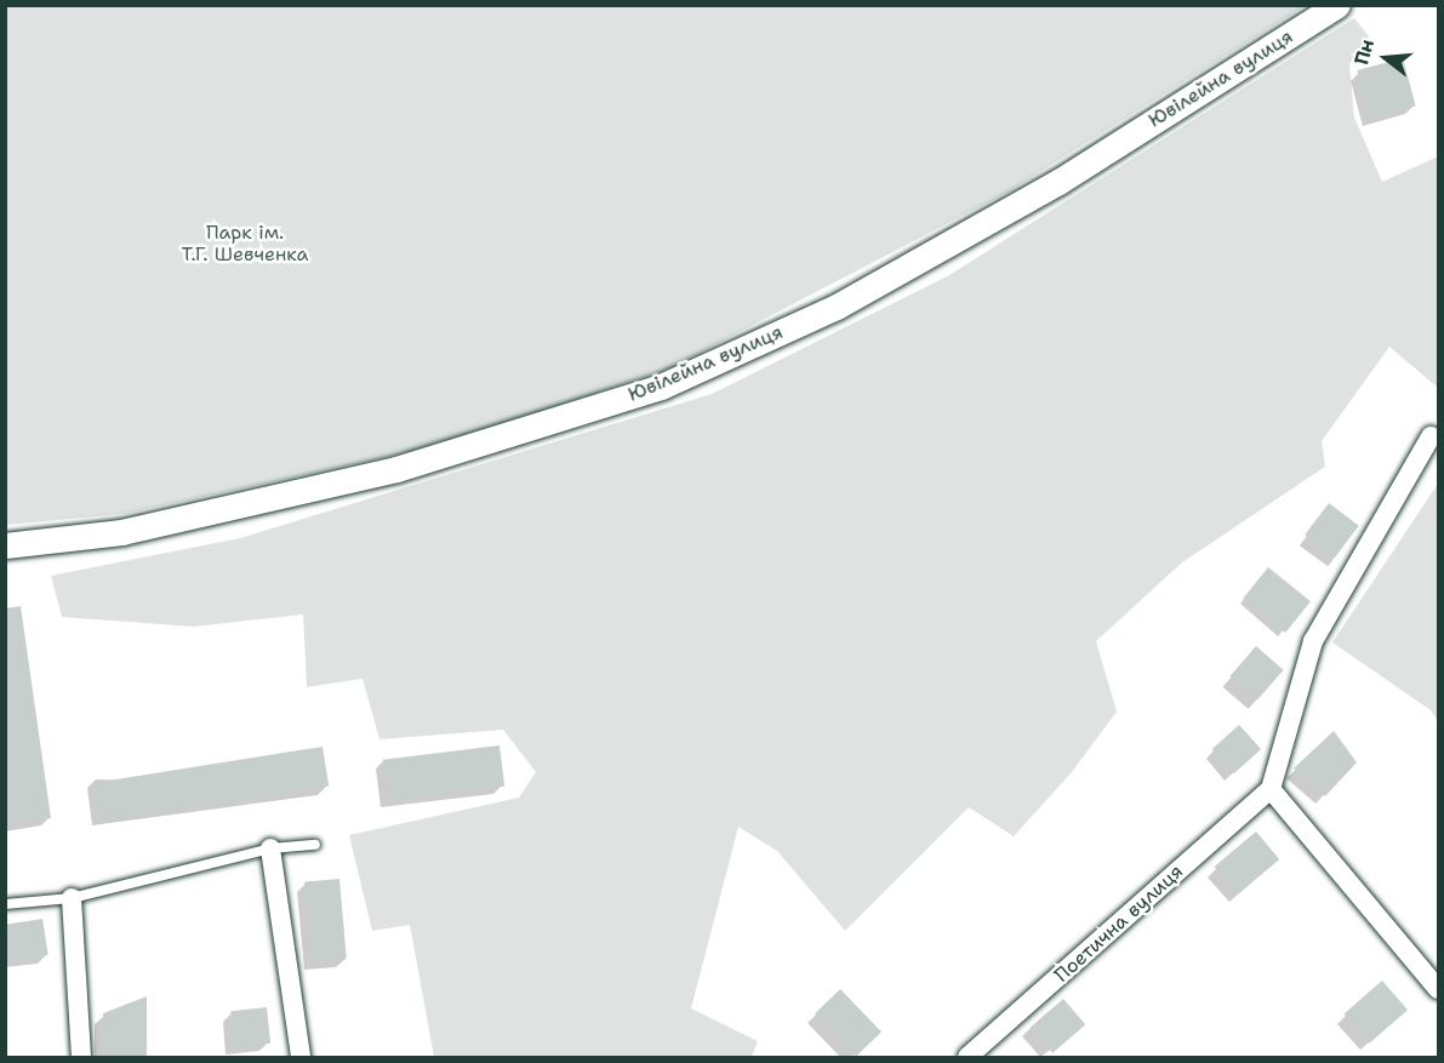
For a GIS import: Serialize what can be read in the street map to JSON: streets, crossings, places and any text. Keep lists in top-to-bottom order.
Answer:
{
  "streets": {
    "street": ["Ювілейна вулиця", "Поетична вулиця"]
  },
  "parks": ["Парк ім. Т.Г. Шевченка"],
  "north": "left"
}
